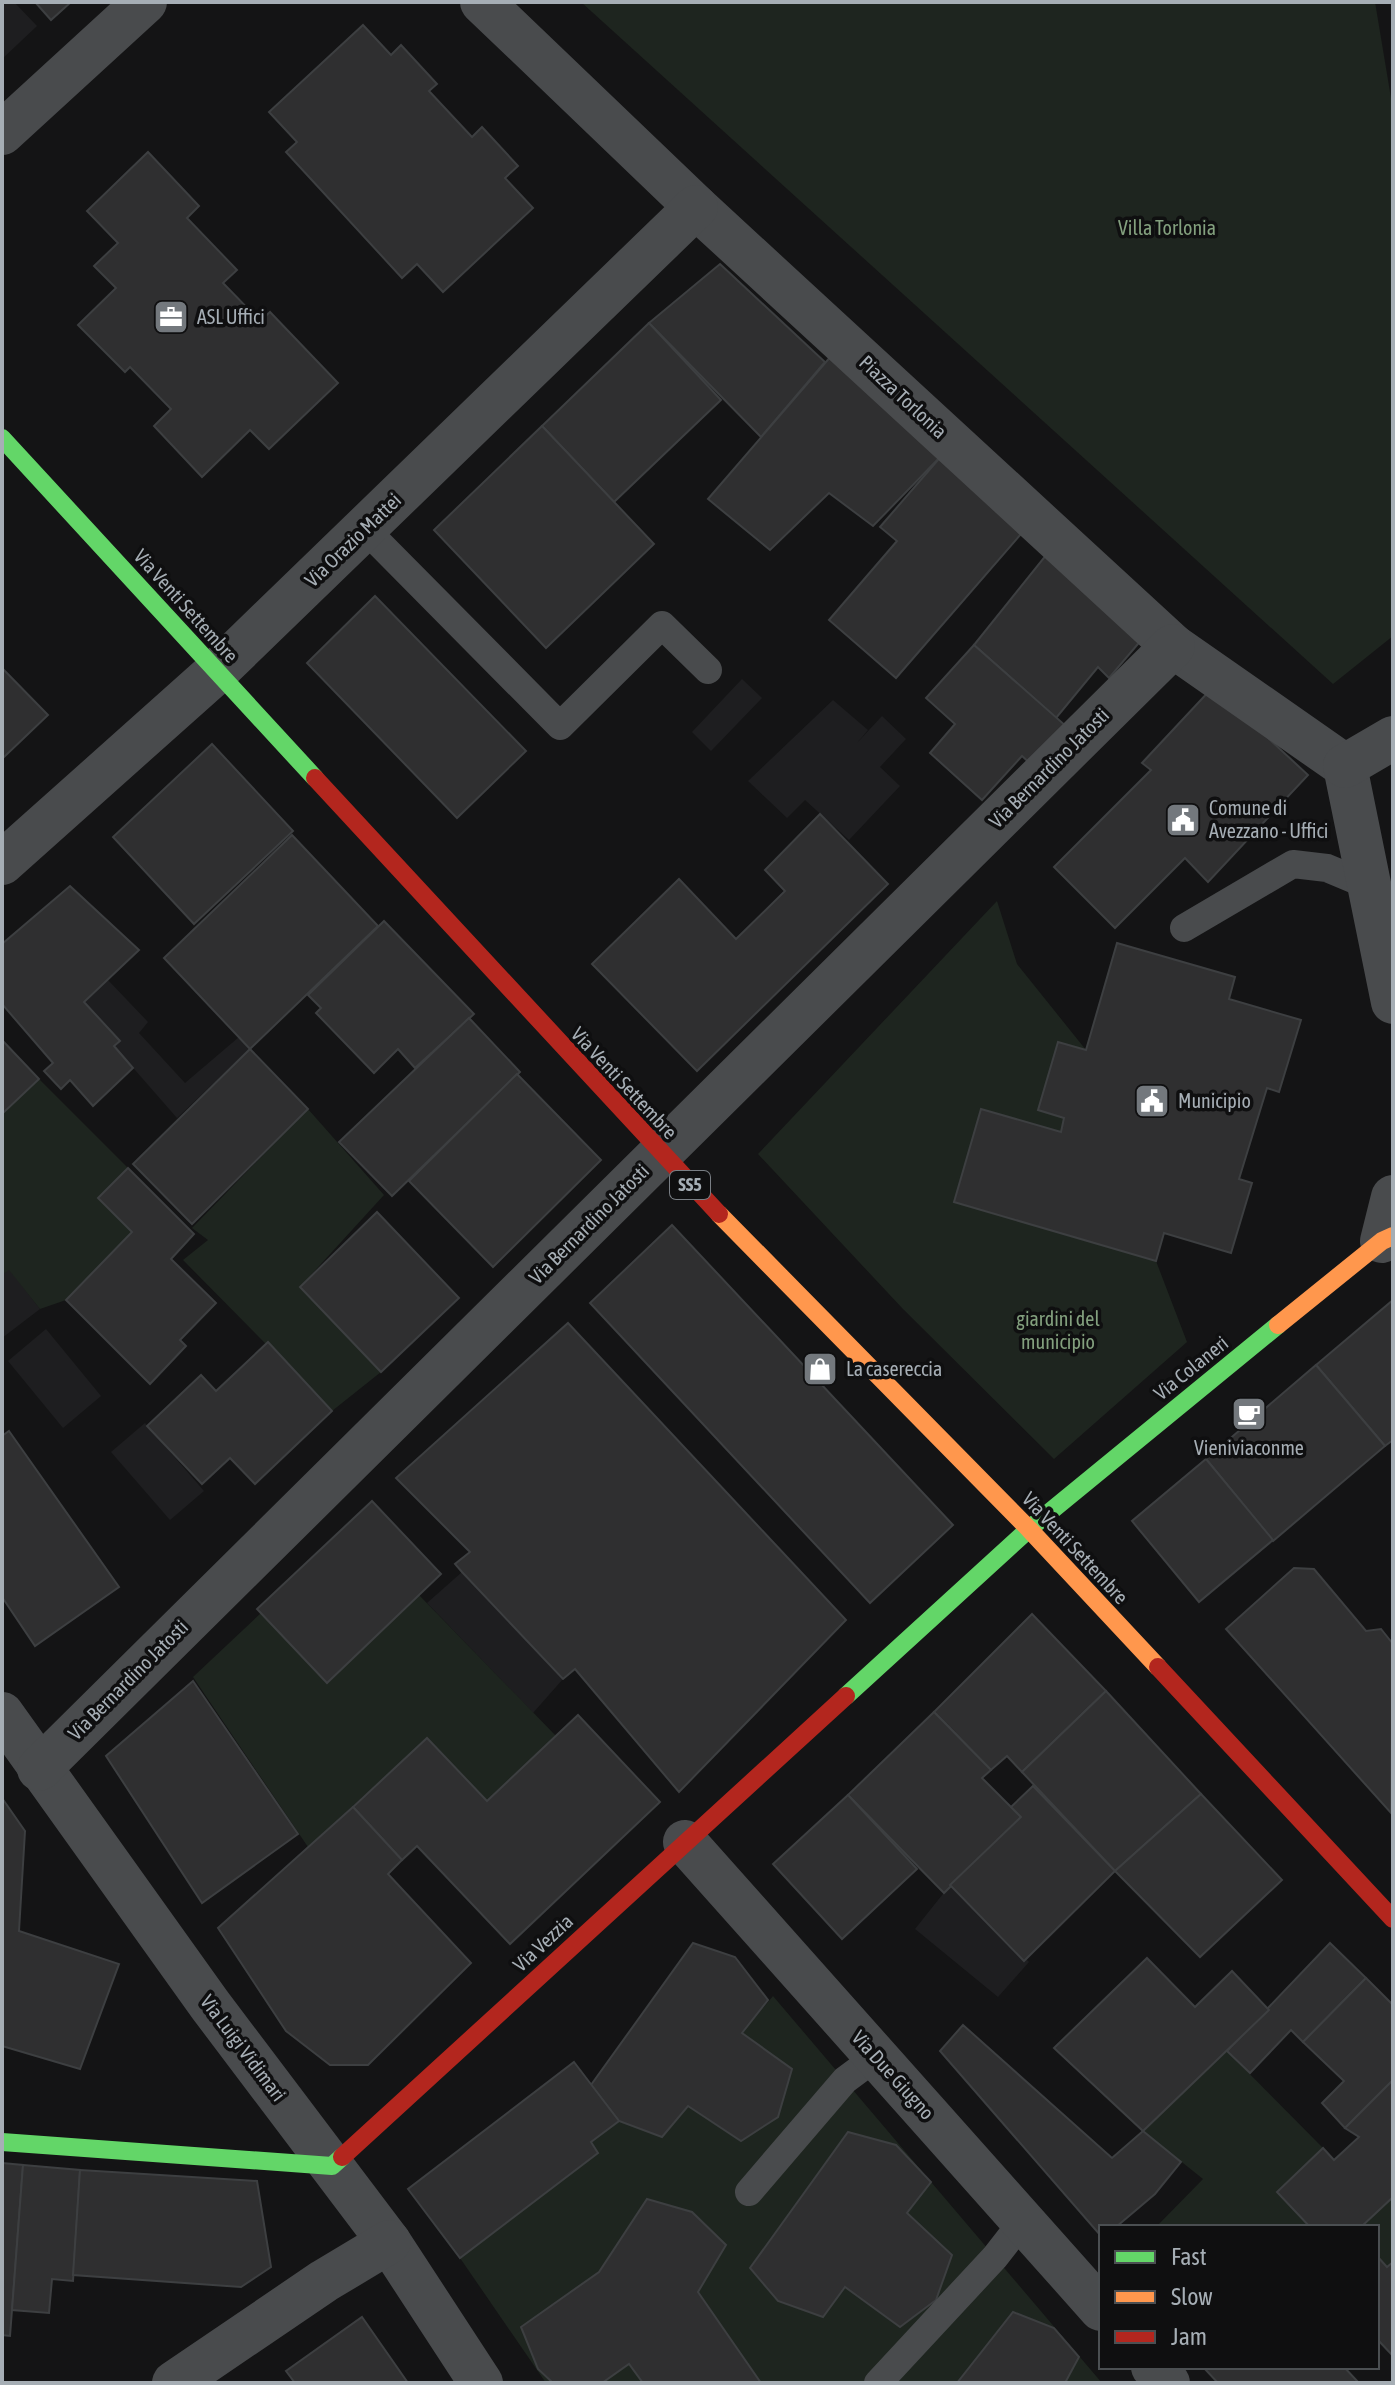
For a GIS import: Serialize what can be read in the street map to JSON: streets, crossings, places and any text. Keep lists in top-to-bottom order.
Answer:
{
  "streets": {
    "main road": [
      "Via Venti Settembre",
      "SS5",
      "Via Colaneri",
      "Via Vezzia"
    ],
    "street": [
      "Piazza Torlonia",
      "Via Orazio Mattei",
      "Via Bernardino Jatosti",
      "Via Luigi Vidimari",
      "Via Due Giugno"
    ]
  },
  "crossings": [
    ["Piazza Torlonia", "Via Orazio Mattei"],
    ["Piazza Torlonia", "Via Bernardino Jatosti"],
    ["Via Orazio Mattei", "Via Venti Settembre"],
    ["Via Venti Settembre", "Via Bernardino Jatosti"],
    ["Via Venti Settembre", "Via Colaneri"],
    ["Via Venti Settembre", "Via Vezzia"],
    ["Via Bernardino Jatosti", "Via Luigi Vidimari"],
    ["Via Colaneri", "Via Vezzia"],
    ["Via Vezzia", "Via Luigi Vidimari"],
    ["Via Vezzia", "Via Due Giugno"]
  ],
  "parks": ["Villa Torlonia", "giardini del municipio"],
  "places": {
    "office": ["ASL Uffici"],
    "public building": ["Comune di Avezzano - Uffici", "Municipio"],
    "shop": ["La casereccia"],
    "cafe": ["Vieniviaconme"]
  },
  "legend": ["Fast", "Slow", "Jam"]
}
